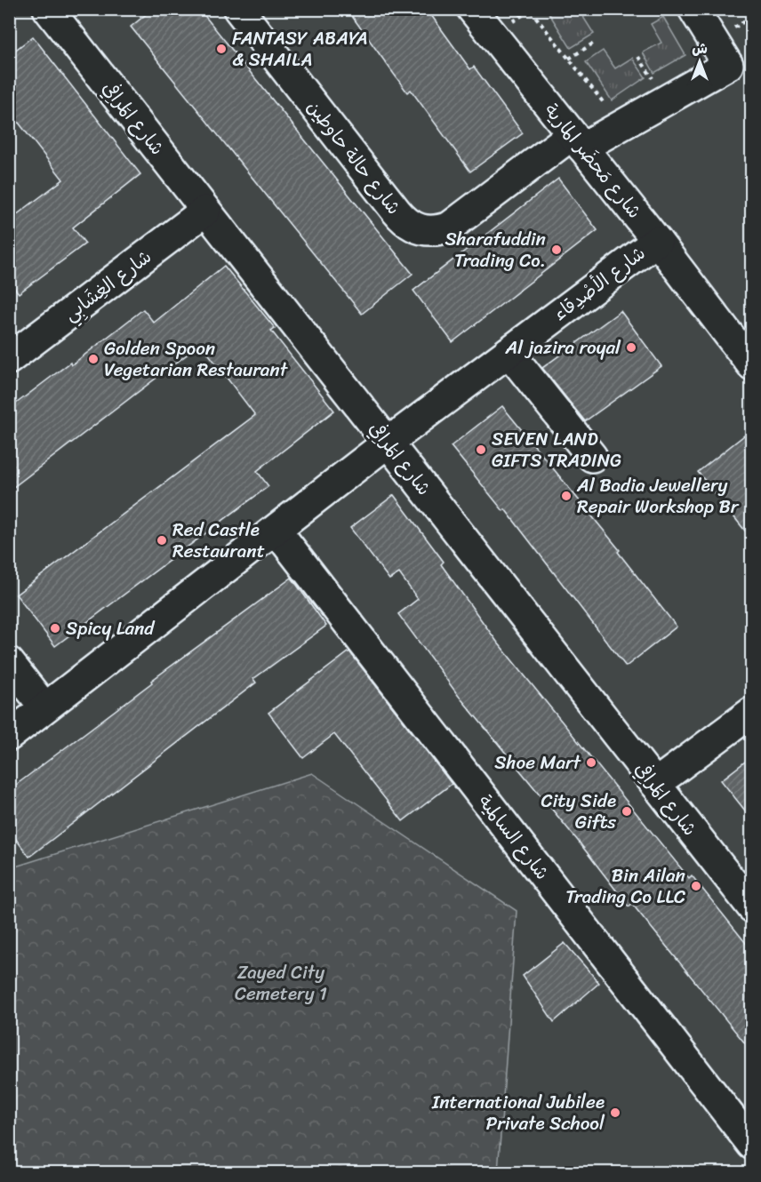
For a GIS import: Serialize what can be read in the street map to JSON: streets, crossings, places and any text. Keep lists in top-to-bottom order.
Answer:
{
  "streets": {
    "street": [
      "شارع المَرافِي",
      "شارع حالة حاوطين",
      "شارع مَحضَر المارية",
      "شارع الأصْدِقاء",
      "شارع الغِشَابِي",
      "شارع السالمية"
    ]
  },
  "crossings": [
    ["شارع المَرافِي", "شارع الأصْدِقاء"],
    ["شارع المَرافِي", "شارع الغِشَابِي"],
    ["شارع حالة حاوطين", "شارع مَحضَر المارية"],
    ["شارع مَحضَر المارية", "شارع الأصْدِقاء"],
    ["شارع الأصْدِقاء", "شارع السالمية"]
  ],
  "parks": ["Zayed City Cemetery 1"],
  "places": [
    "FANTASY ABAYA & SHAILA",
    "Sharafuddin Trading Co.",
    "Al jazira royal",
    "Golden Spoon Vegetarian Restaurant",
    "SEVEN LAND GIFTS TRADING",
    "Al Badia Jewellery Repair Workshop Br",
    "Red Castle Restaurant",
    "Spicy Land",
    "Shoe Mart",
    "City Side Gifts",
    "Bin Ailan Trading Co LLC",
    "International Jubilee Private School"
  ],
  "north": "top"
}
